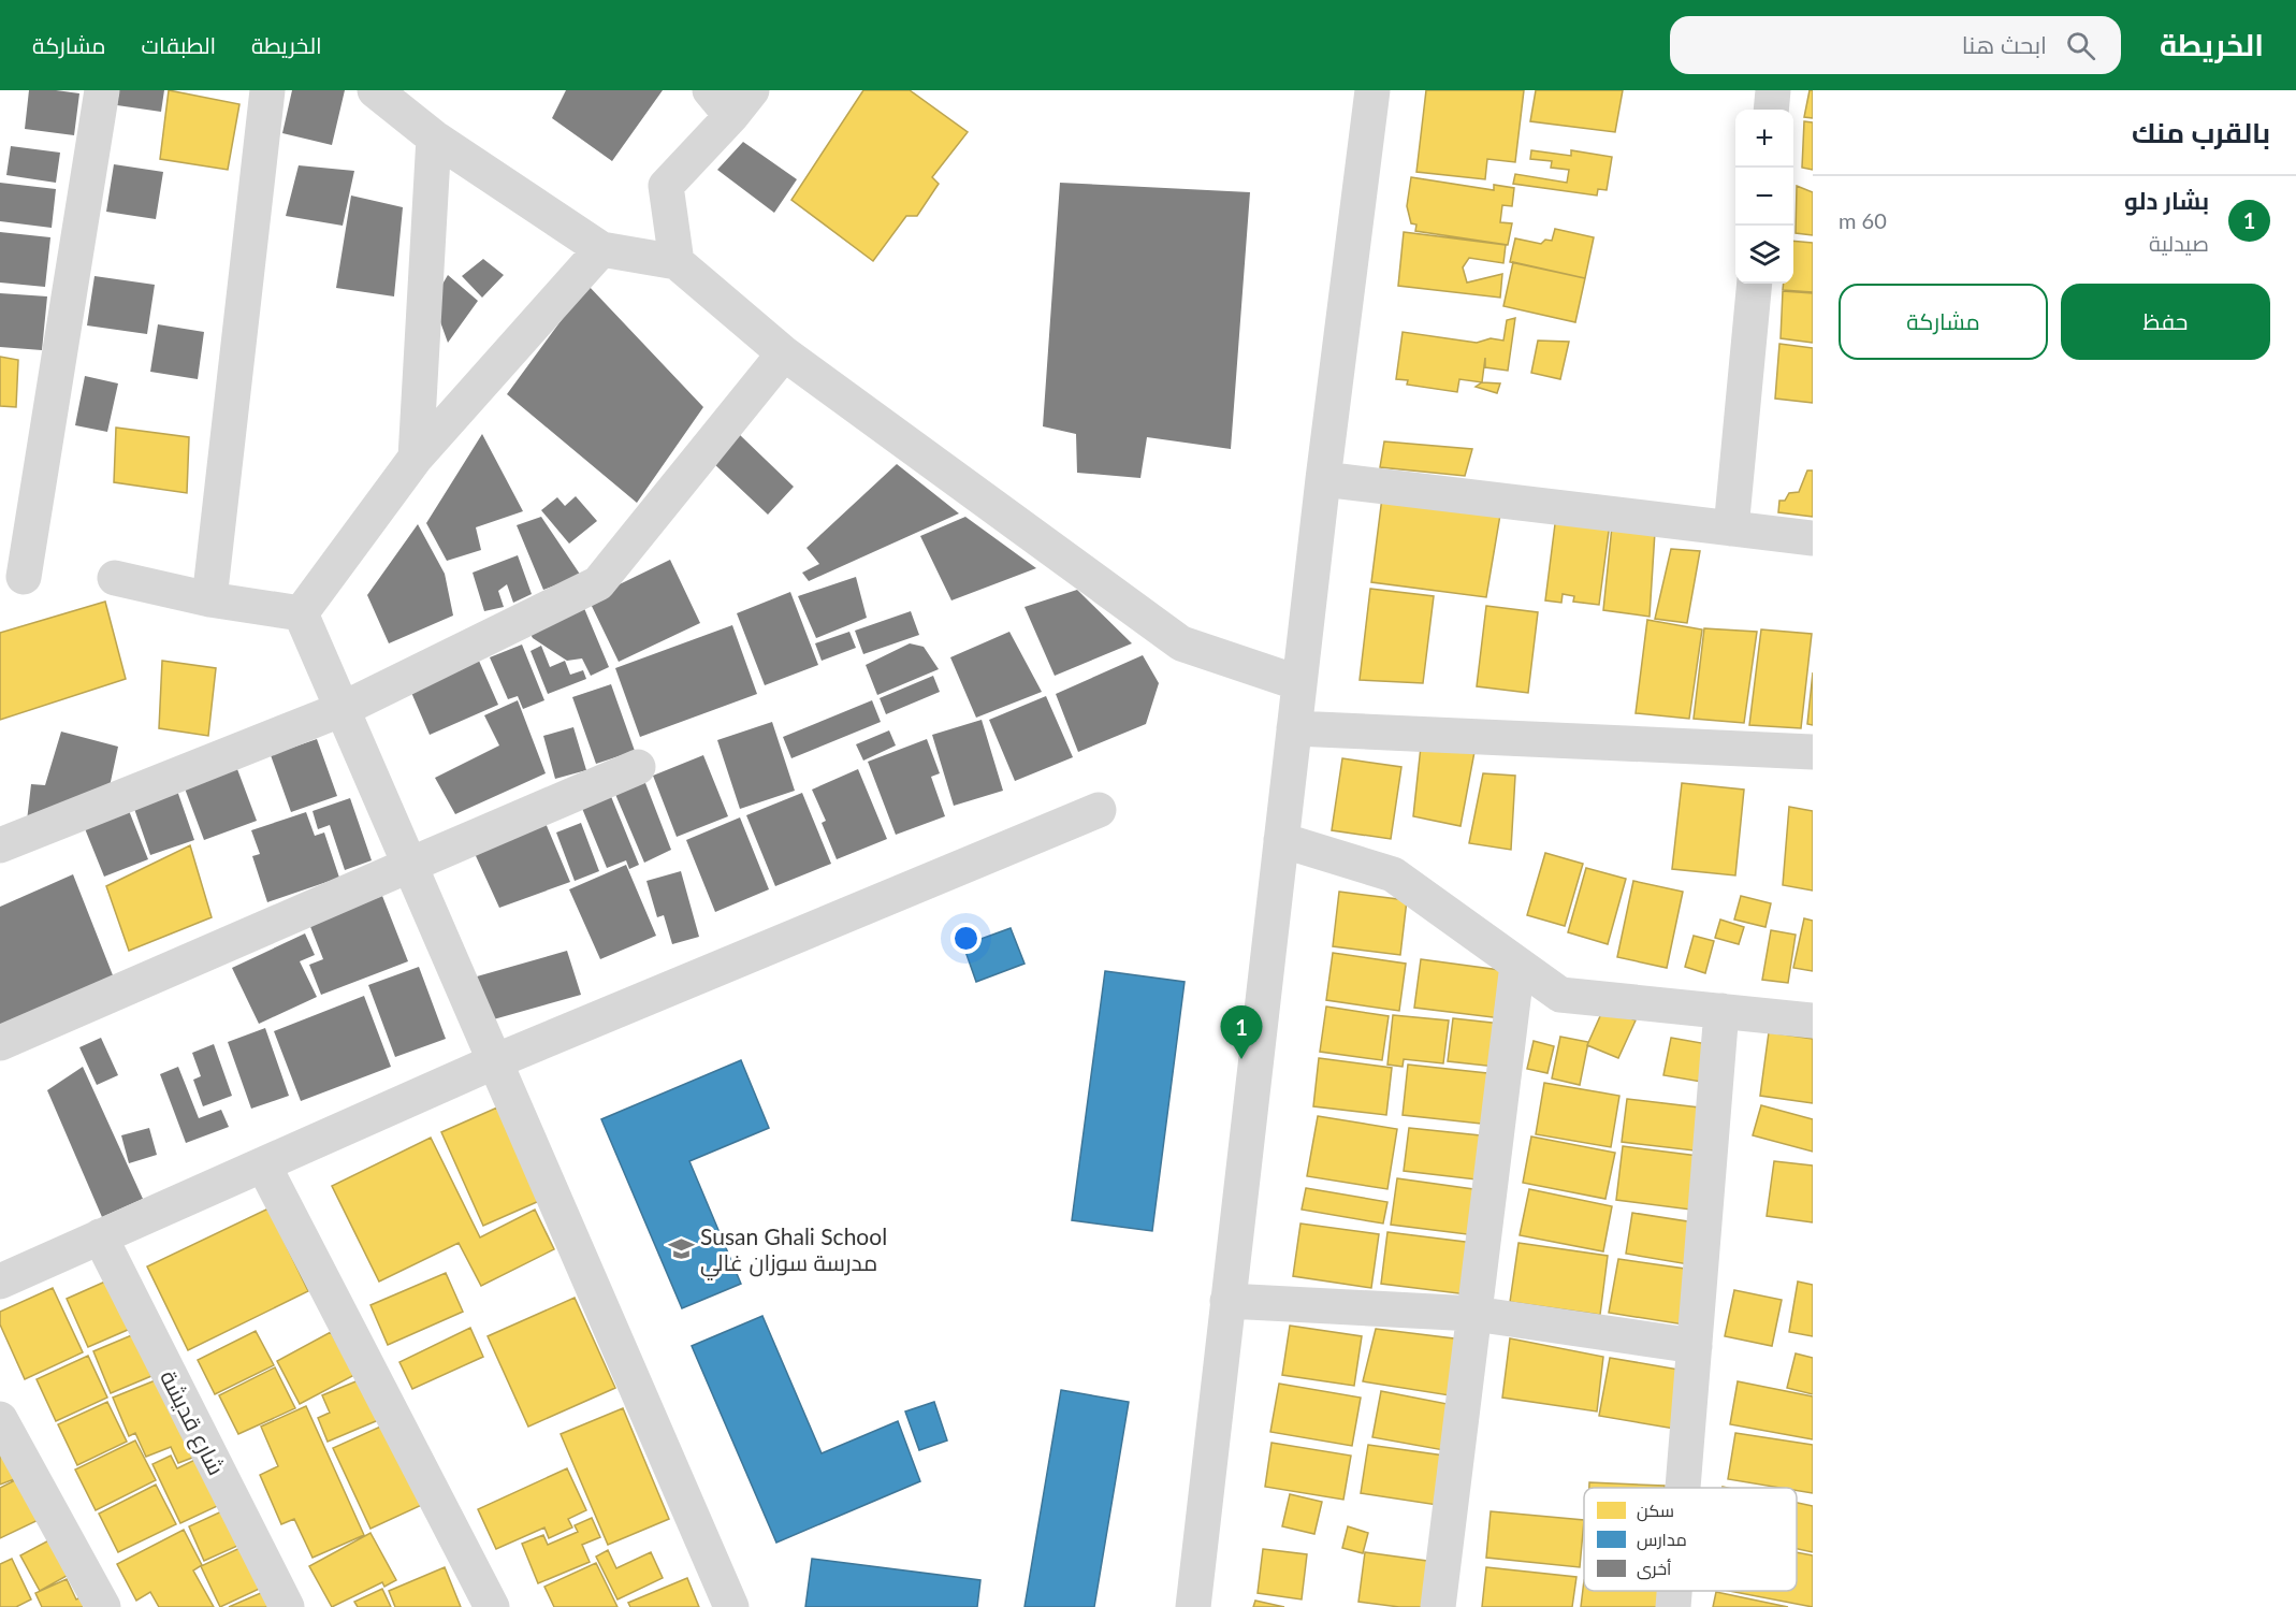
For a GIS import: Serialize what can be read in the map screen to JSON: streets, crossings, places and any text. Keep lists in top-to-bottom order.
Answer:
{
  "streets": {
    "street": ["شارع قديشة"]
  },
  "places": {
    "school or university": ["Susan Ghali School مدرسة سوزان غالي"]
  },
  "legend": ["سكن", "مدارس", "أخرى"],
  "page": {
    "header": "الخريطة",
    "search": "ابحث هنا",
    "nav": ["الخريطة", "الطبقات", "مشاركة"],
    "heading": "بالقرب منك",
    "map_buttons": ["+", "−"],
    "list": [
      {
        "mark": "1",
        "name": "بشار دلو",
        "note": "صيدلية",
        "value": "60 m"
      }
    ],
    "buttons": ["حفظ", "مشاركة"],
    "pins": "1"
  }
}
